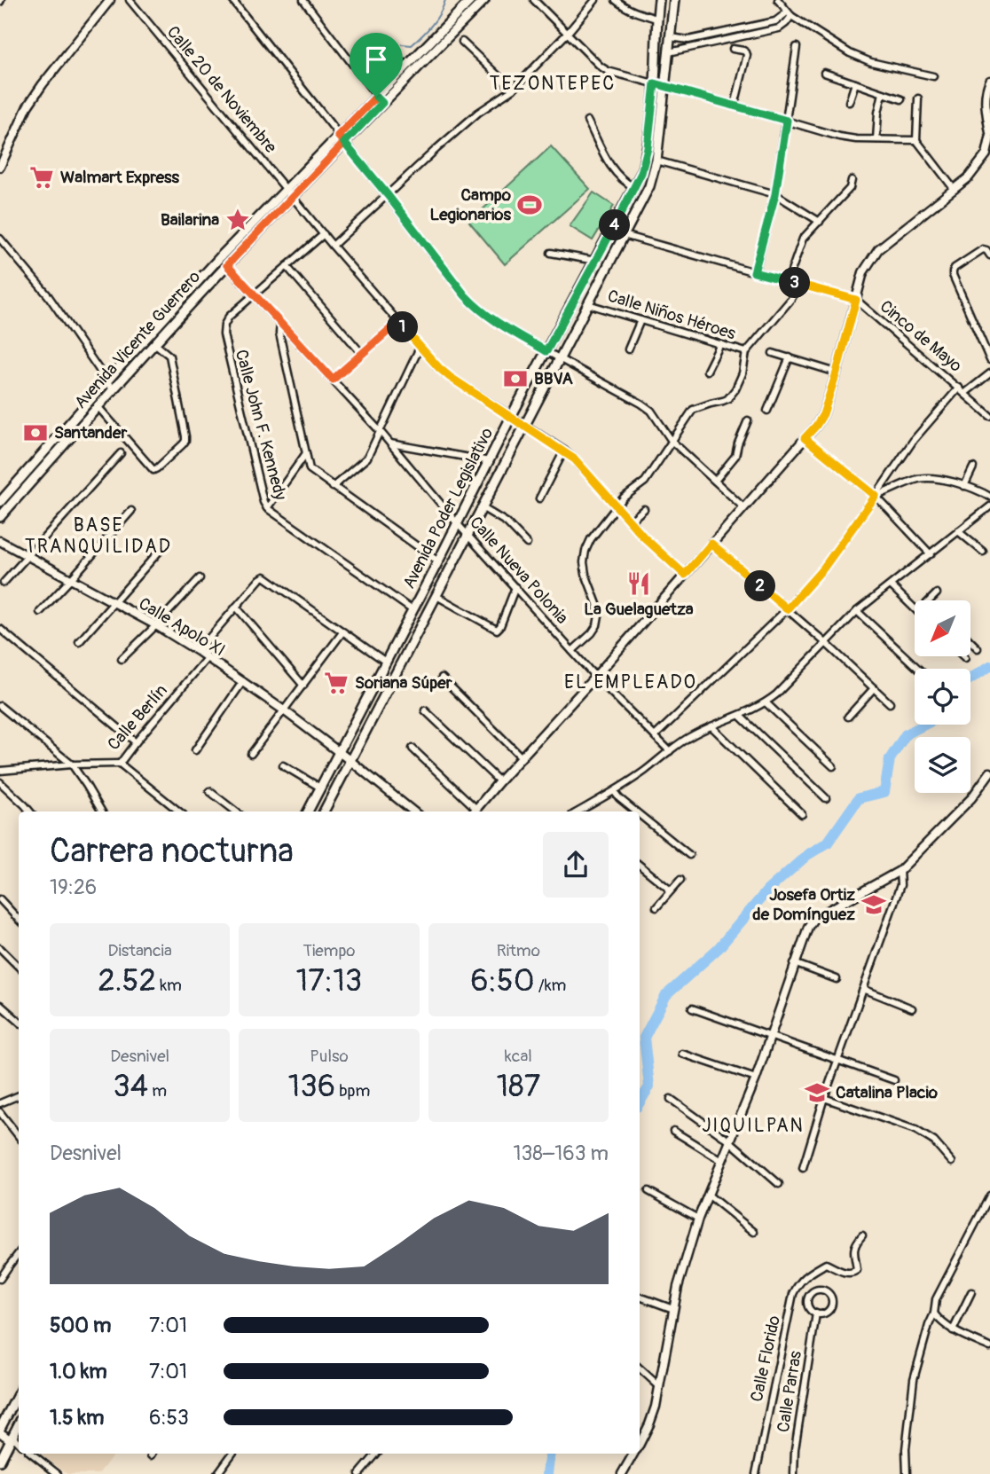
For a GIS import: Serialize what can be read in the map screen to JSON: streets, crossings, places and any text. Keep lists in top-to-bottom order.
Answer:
{
  "streets": {
    "main road": ["Avenida Vicente Guerrero", "Avenida Poder Legislativo"],
    "street": [
      "Calle 20 de Noviembre",
      "Calle Niños Héroes",
      "Cinco de Mayo",
      "Calle John F. Kennedy",
      "Calle Nueva Polonia",
      "Calle Apolo XI",
      "Calle Berlín",
      "Calle Florido",
      "Calle Parras"
    ]
  },
  "crossings": [
    ["Calle 20 de Noviembre", "Avenida Vicente Guerrero"],
    ["Calle 20 de Noviembre", "Calle John F. Kennedy"],
    ["Calle 20 de Noviembre", "Avenida Poder Legislativo"],
    ["Calle Niños Héroes", "Avenida Poder Legislativo"],
    ["Cinco de Mayo", "Avenida Poder Legislativo"],
    ["Avenida Vicente Guerrero", "Calle Nueva Polonia"],
    ["Calle John F. Kennedy", "Avenida Poder Legislativo"],
    ["Calle John F. Kennedy", "Calle Nueva Polonia"],
    ["Avenida Poder Legislativo", "Calle Nueva Polonia"],
    ["Avenida Poder Legislativo", "Calle Apolo XI"],
    ["Calle Apolo XI", "Calle Berlín"]
  ],
  "districts": [
    "TEZONTEPEC",
    "BASE TRANQUILIDAD",
    "EL EMPLEADO",
    "JIQUILPAN"
  ],
  "places": {
    "supermarket": ["Walmart Express", "Soriana Súper"],
    "sports": ["Campo Legionarios"],
    "place": ["Bailarina"],
    "bank": ["BBVA", "Santander"],
    "restaurant": ["La Guelaguetza"],
    "school or university": ["Josefa Ortiz de Domínguez", "Catalina Placio"]
  },
  "north": "bottom left",
  "page": {
    "pins": [
      "4",
      "3",
      "1",
      "2"
    ],
    "heading": ["Carrera nocturna", "19:26"],
    "stats": [
      ["Distancia", "2.52 km"],
      ["Tiempo", "17:13"],
      ["Ritmo", "6:50 /km"],
      ["Desnivel", "34 m"],
      ["Pulso", "136 bpm"],
      ["kcal", "187"]
    ],
    "chart": ["Desnivel", "138–163 m"],
    "list": [
      {
        "name": "500 m",
        "note": "7:01"
      },
      {
        "name": "1.0 km",
        "note": "7:01"
      },
      {
        "name": "1.5 km",
        "note": "6:53"
      }
    ]
  }
}
